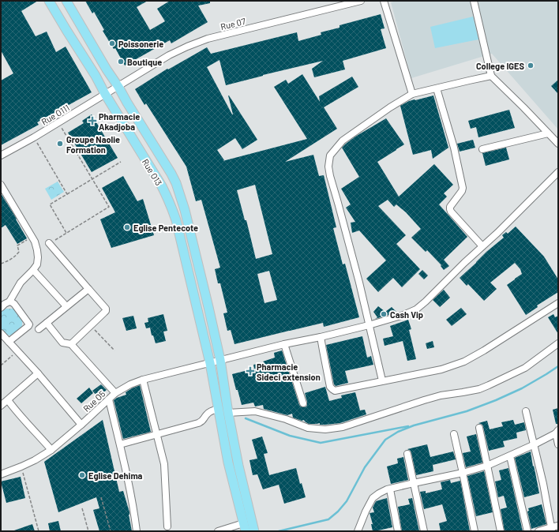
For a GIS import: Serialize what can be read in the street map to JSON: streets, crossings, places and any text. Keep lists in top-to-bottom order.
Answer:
{
  "streets": {
    "main road": ["Rue O13"],
    "street": ["Rue 07", "Rue O111", "Rue O5"]
  },
  "crossings": [
    ["Rue 07", "Rue O111"],
    ["Rue 07", "Rue O13"],
    ["Rue O111", "Rue O13"],
    ["Rue O13", "Rue O5"]
  ],
  "places": {
    "other": [
      "Poissonerie",
      "Boutique",
      "College IGES",
      "Groupe Naolie Formation",
      "Eglise Pentecote",
      "Cash Vip",
      "Eglise Dehima"
    ],
    "health": ["Pharmacie Akadjoba", "Pharmacie Sideci extension"]
  }
}
